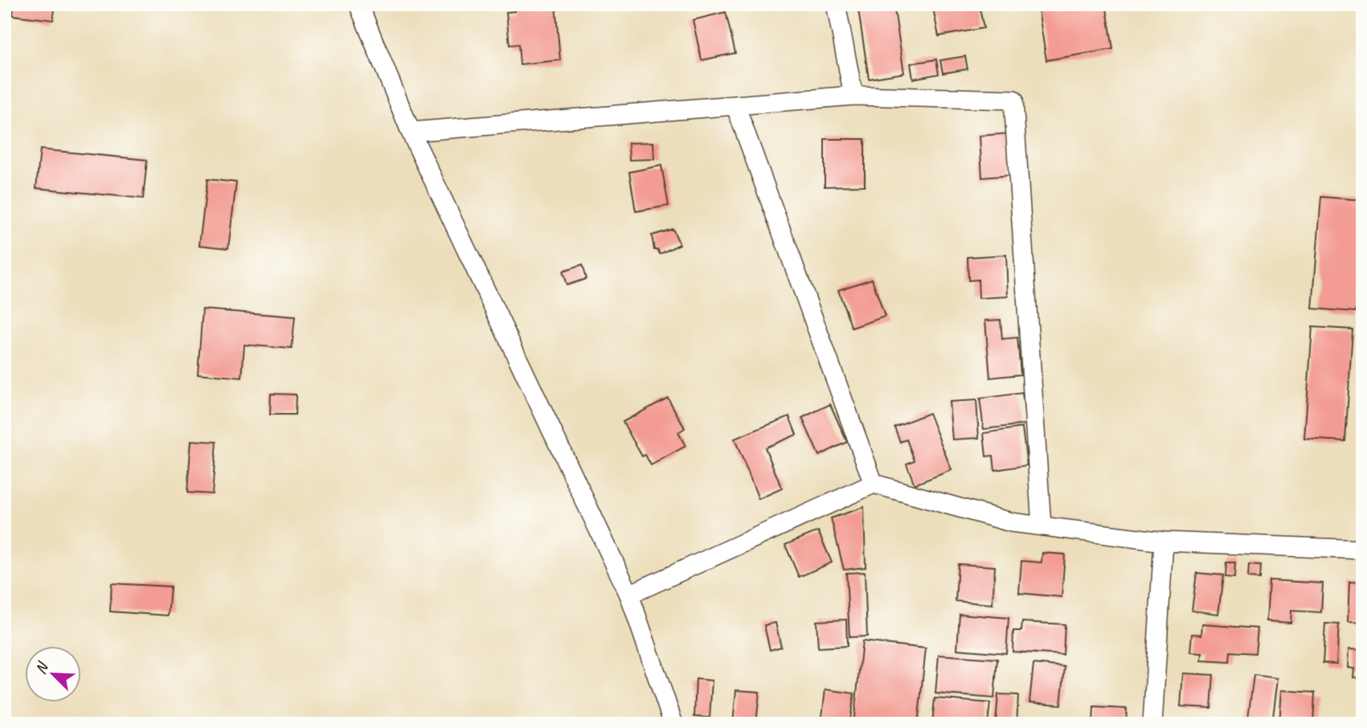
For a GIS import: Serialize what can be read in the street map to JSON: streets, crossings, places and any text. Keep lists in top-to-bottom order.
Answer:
{
  "north": "top left"
}
